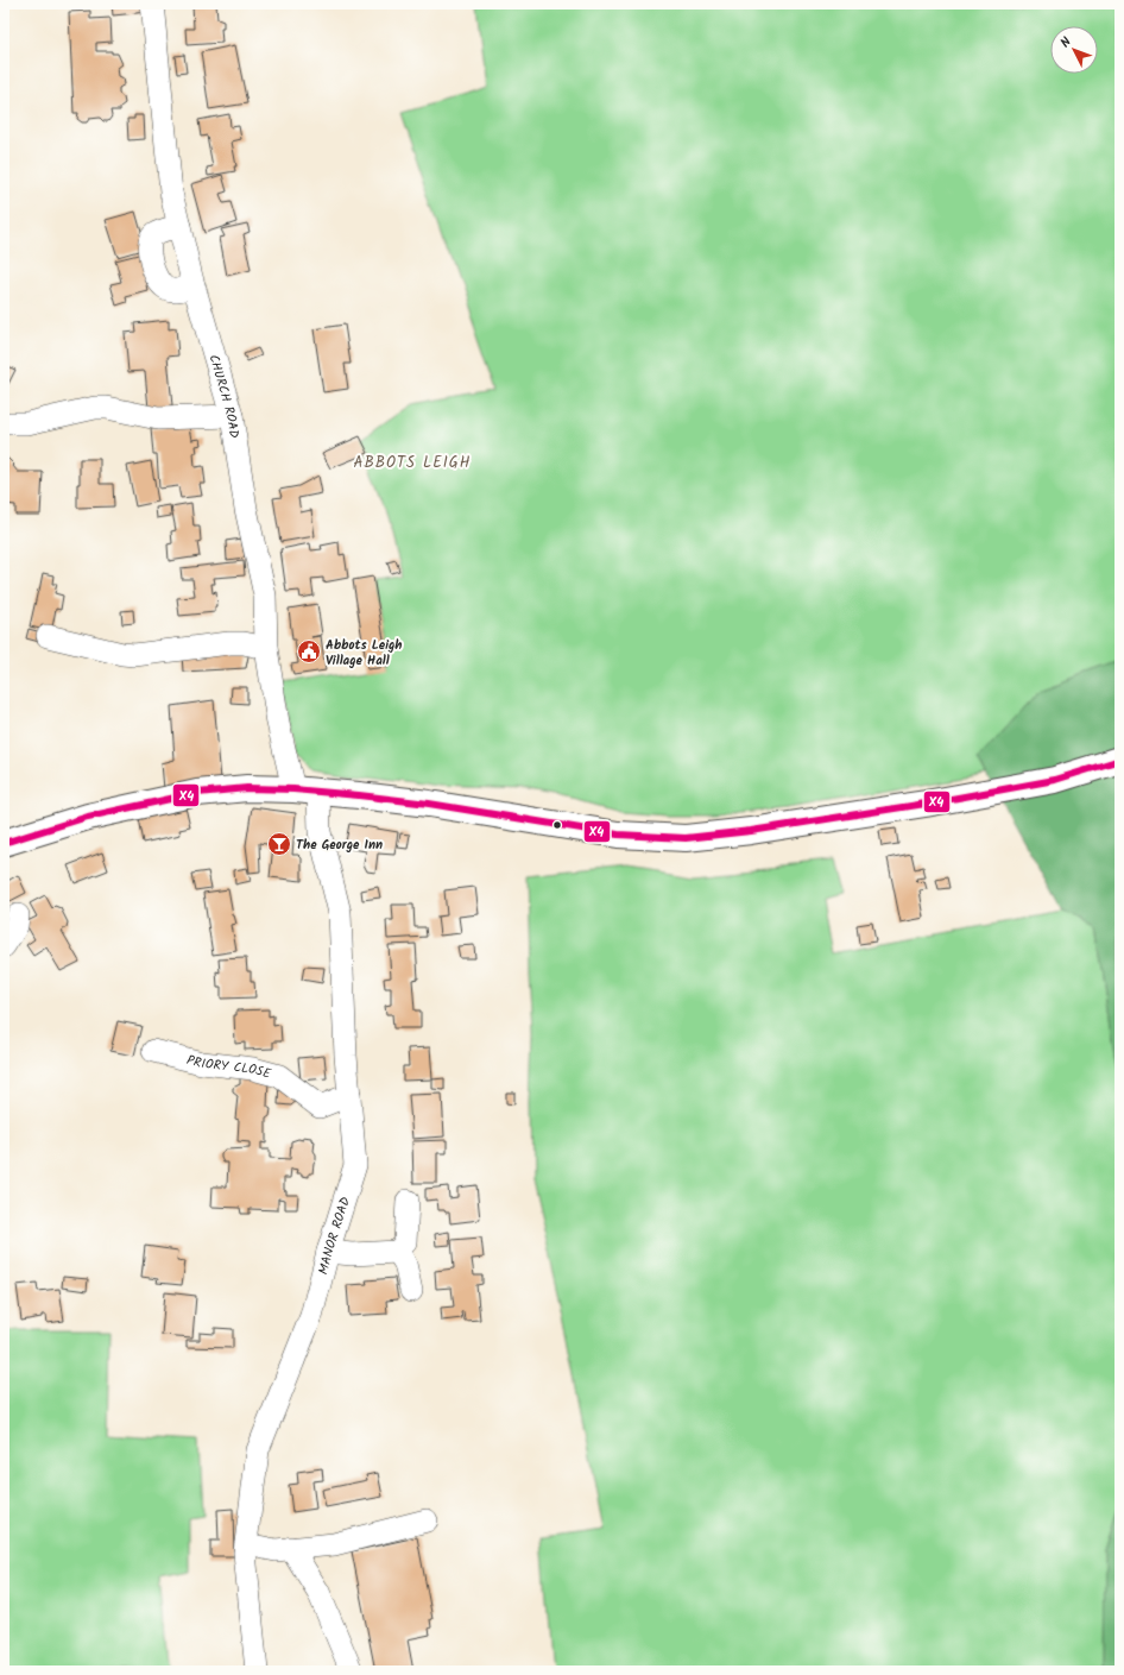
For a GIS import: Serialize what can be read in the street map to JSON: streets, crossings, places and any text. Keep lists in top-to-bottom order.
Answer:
{
  "streets": {
    "street": ["CHURCH ROAD", "PRIORY CLOSE", "MANOR ROAD"]
  },
  "crossings": [
    ["PRIORY CLOSE", "MANOR ROAD"]
  ],
  "districts": ["ABBOTS LEIGH"],
  "places": {
    "public building": ["Abbots Leigh Village Hall"],
    "bar": ["The George Inn"]
  },
  "lines": ["transit line X4"],
  "north": "top left"
}
